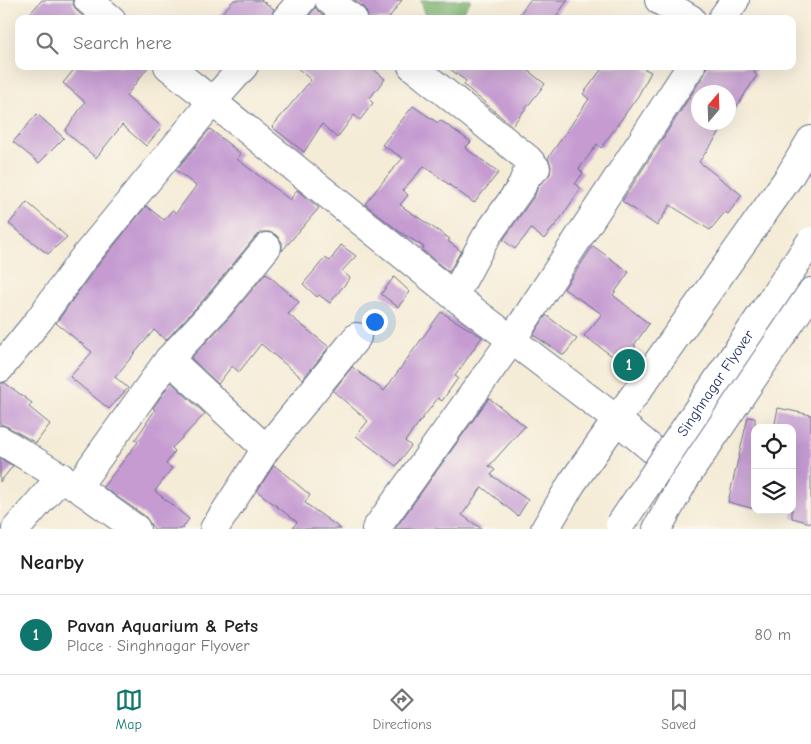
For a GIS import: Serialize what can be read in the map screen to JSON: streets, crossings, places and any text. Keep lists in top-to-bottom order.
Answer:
{
  "streets": {
    "street": ["Singhnagar Flyover"]
  },
  "north": "top",
  "page": {
    "search": "Search here",
    "pins": "1",
    "heading": "Nearby",
    "list": [
      {
        "mark": "1",
        "name": "Pavan Aquarium & Pets",
        "note": "Place · Singhnagar Flyover",
        "value": "80 m"
      }
    ],
    "nav": ["Map", "Directions", "Saved"]
  }
}
